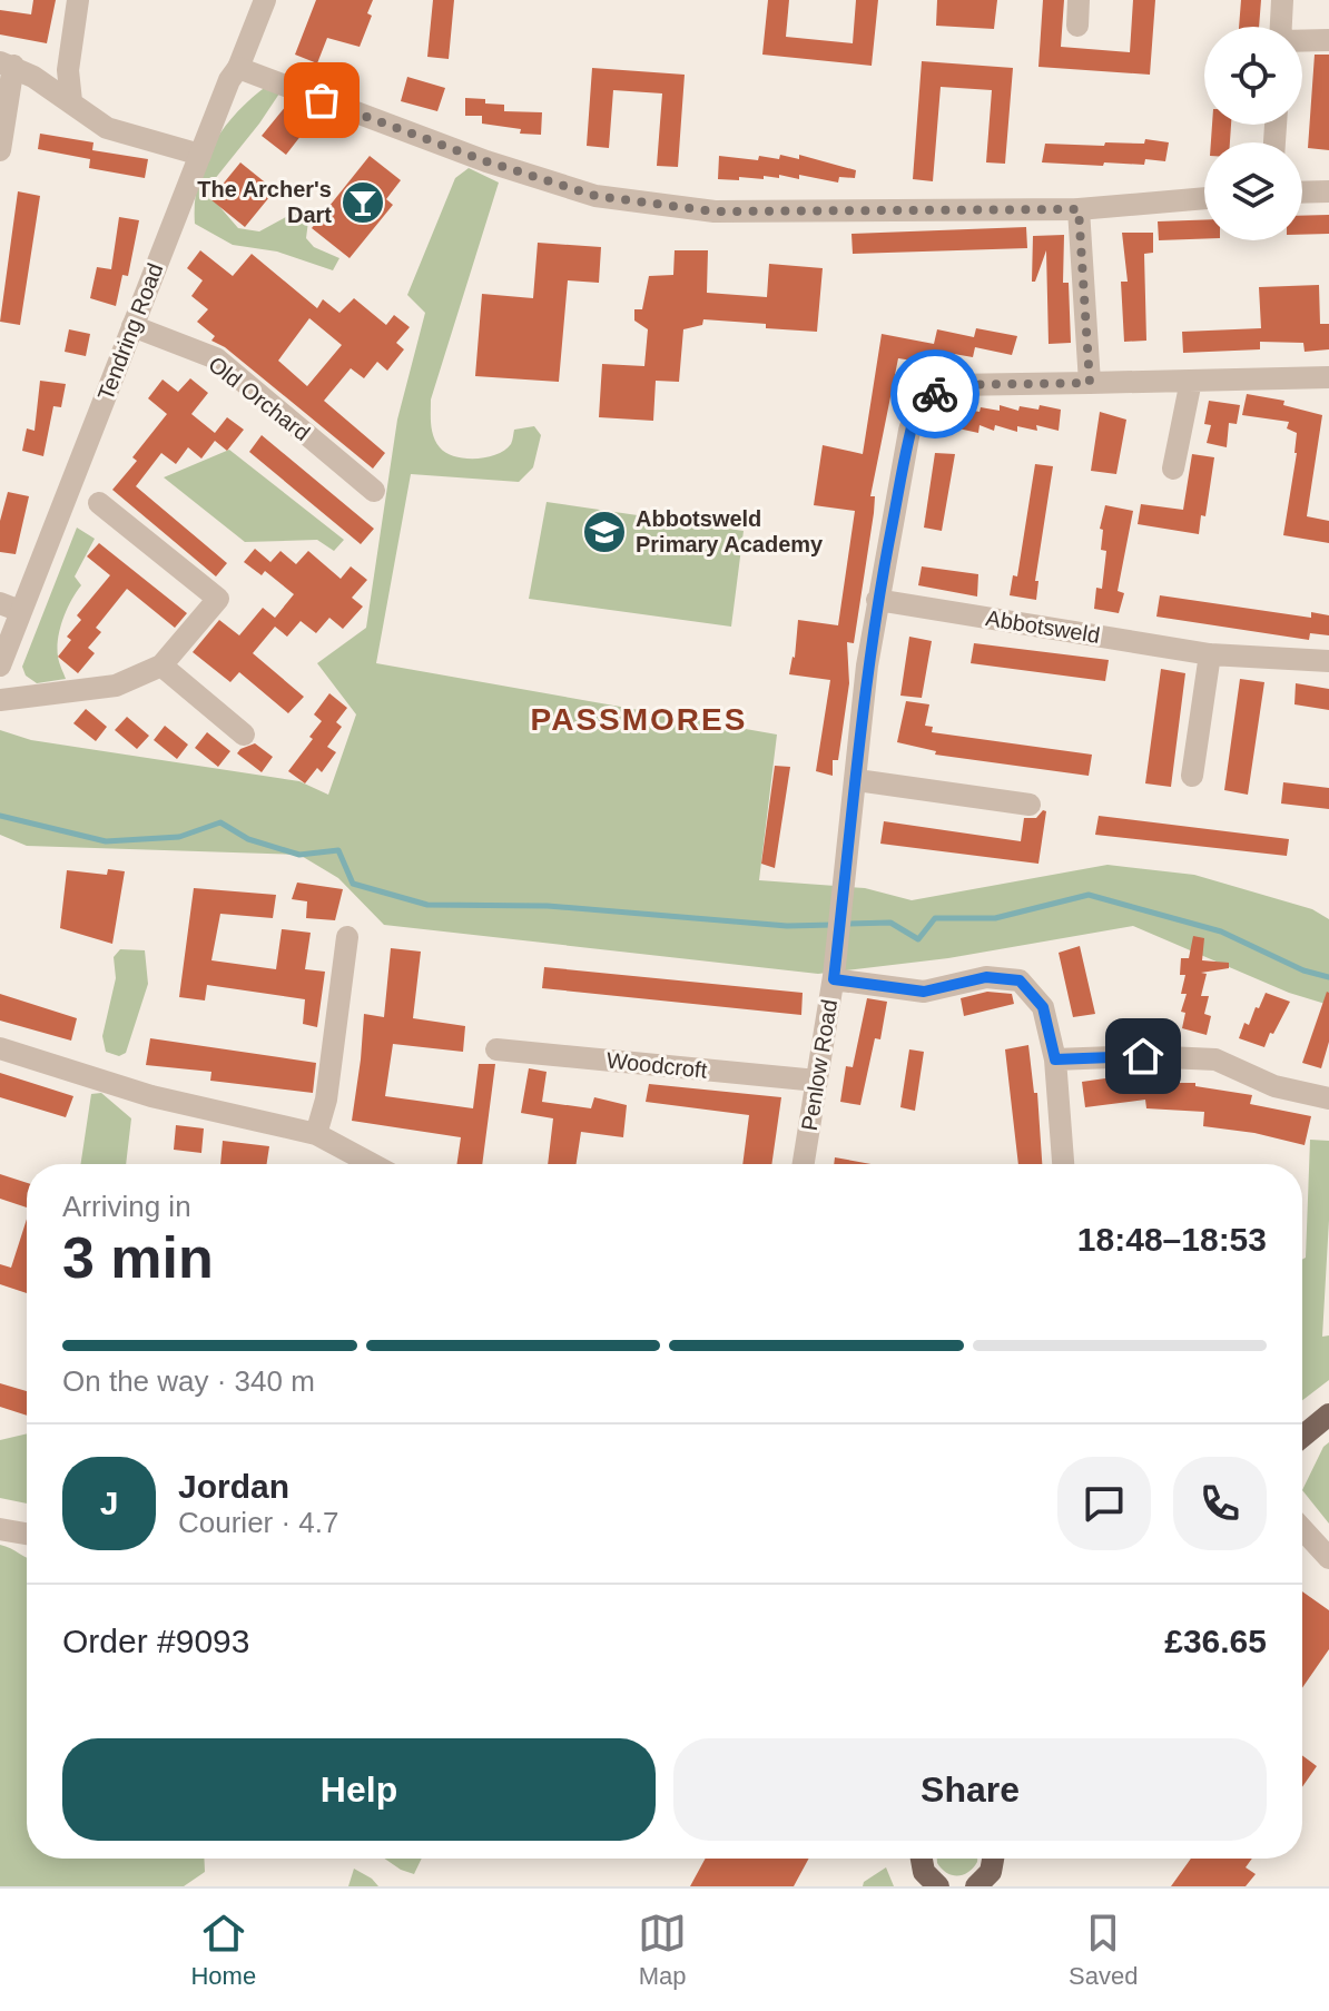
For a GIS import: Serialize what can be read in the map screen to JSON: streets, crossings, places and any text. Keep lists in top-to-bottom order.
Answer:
{
  "streets": {
    "street": [
      "Tendring Road",
      "Old Orchard",
      "Abbotsweld",
      "Woodcroft",
      "Penlow Road"
    ]
  },
  "crossings": [
    ["Tendring Road", "Old Orchard"],
    ["Abbotsweld", "Penlow Road"],
    ["Woodcroft", "Penlow Road"]
  ],
  "districts": ["PASSMORES"],
  "places": {
    "bar": ["The Archer's Dart"],
    "school or university": ["Abbotsweld Primary Academy"]
  },
  "page": {
    "heading": ["3 min", "Arriving in", "18:48–18:53"],
    "panel": [
      "Jordan",
      "Courier · 4.7",
      "Order #9093",
      "£36.65"
    ],
    "bar": "On the way · 340 m",
    "round": "J",
    "buttons": ["Help", "Share"],
    "tabs": ["Home", "Map", "Saved"]
  }
}
